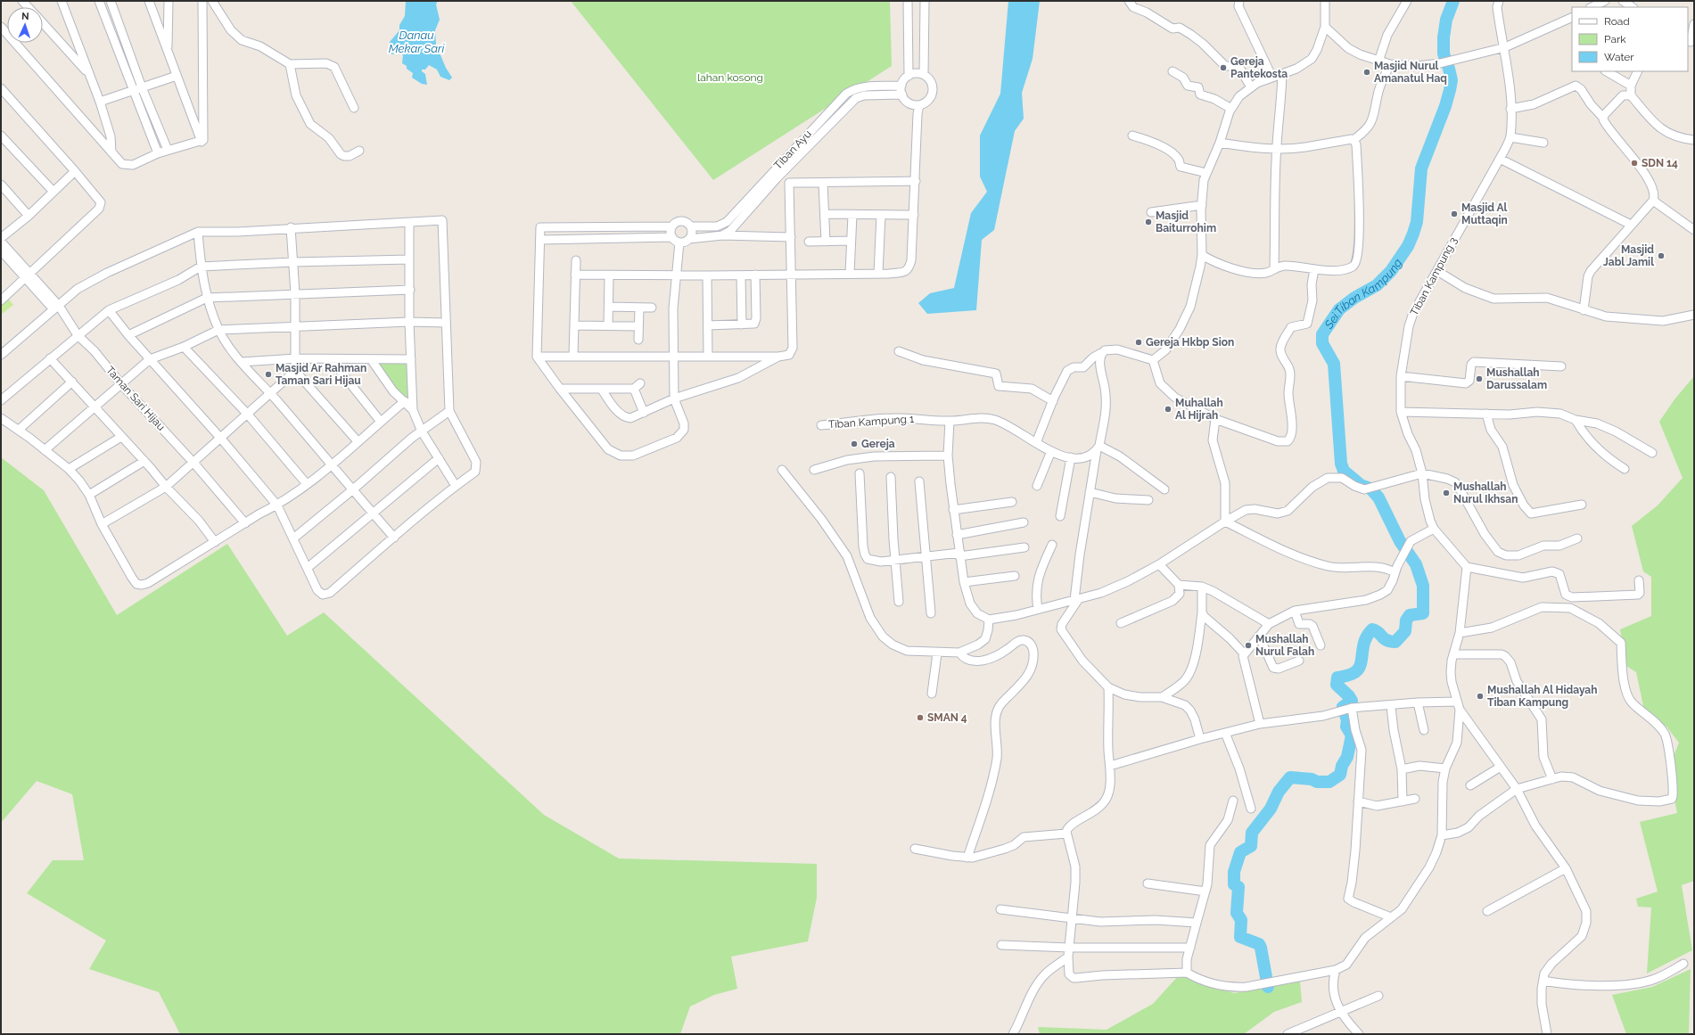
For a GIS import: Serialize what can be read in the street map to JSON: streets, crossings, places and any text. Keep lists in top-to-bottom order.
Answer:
{
  "streets": {
    "street": [
      "Tiban Ayu",
      "Tiban Kampung 3",
      "Taman Sari Hijau",
      "Tiban Kampung 1"
    ]
  },
  "water": ["Danau Mekar Sari", "Sei.Tiban Kampung"],
  "parks": ["lahan kosong"],
  "places": [
    "Gereja Pantekosta",
    "Masjid Nurul Amanatul Haq",
    "SDN 14",
    "Masjid Al Muttaqin",
    "Masjid Baiturrohim",
    "Masjid Jabl Jamil",
    "Gereja Hkbp Sion",
    "Masjid Ar Rahman Taman Sari Hijau",
    "Mushallah Darussalam",
    "Muhallah Al Hijrah",
    "Gereja",
    "Mushallah Nurul Ikhsan",
    "Mushallah Nurul Falah",
    "Mushallah Al Hidayah Tiban Kampung",
    "SMAN 4"
  ],
  "legend": ["Road", "Park", "Water"],
  "north": "top"
}
